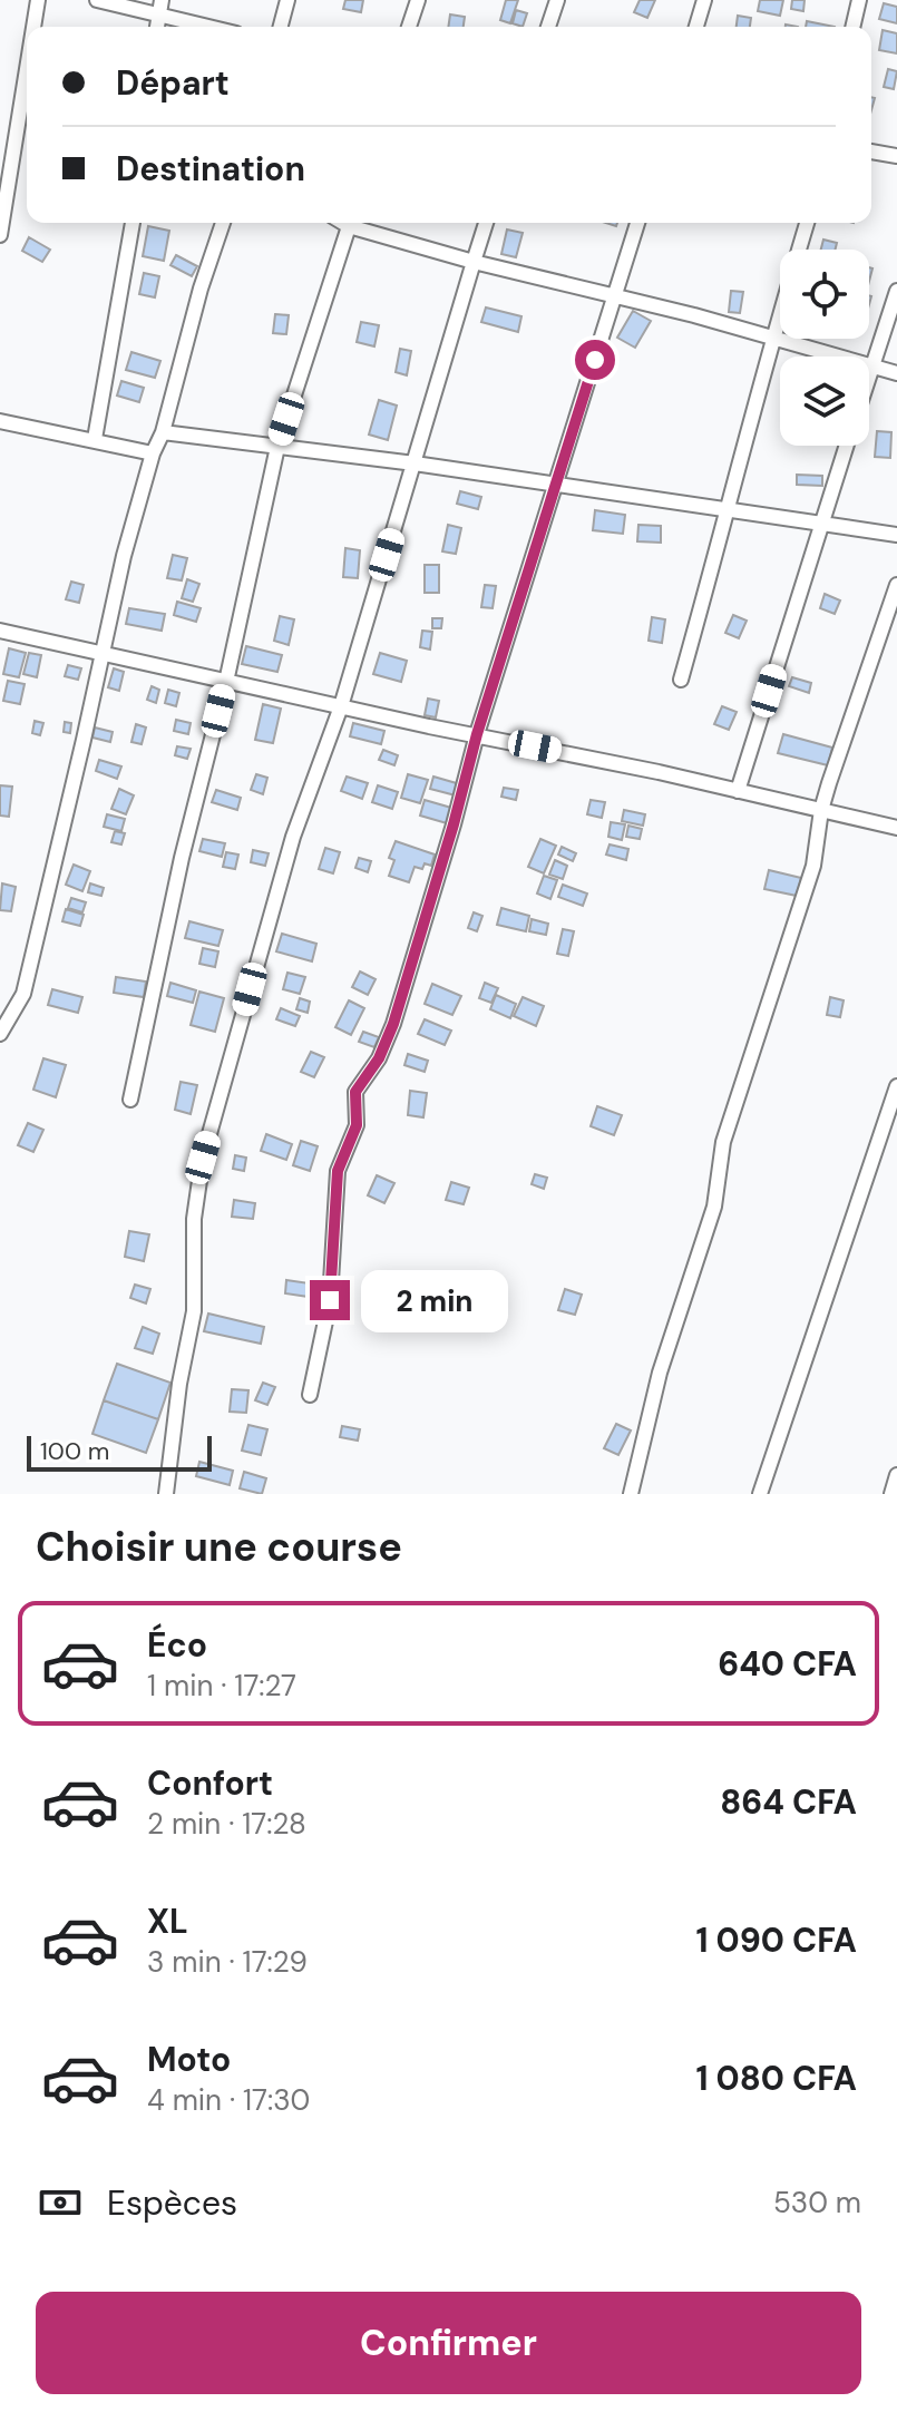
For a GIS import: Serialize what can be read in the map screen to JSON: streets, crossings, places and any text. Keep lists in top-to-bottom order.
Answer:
{
  "scale_bar": "100 m",
  "page": {
    "banner": ["Départ", "Destination"],
    "bubble": "2 min",
    "scale": "100 m",
    "heading": "Choisir une course",
    "list": [
      {
        "name": "Éco",
        "note": "1 min · 17:27",
        "value": "640 CFA"
      },
      {
        "name": "Confort",
        "note": "2 min · 17:28",
        "value": "864 CFA"
      },
      {
        "name": "XL",
        "note": "3 min · 17:29",
        "value": "1 090 CFA"
      },
      {
        "name": "Moto",
        "note": "4 min · 17:30",
        "value": "1 080 CFA"
      }
    ],
    "pay": ["Espèces", "530 m"],
    "buttons": "Confirmer"
  }
}
